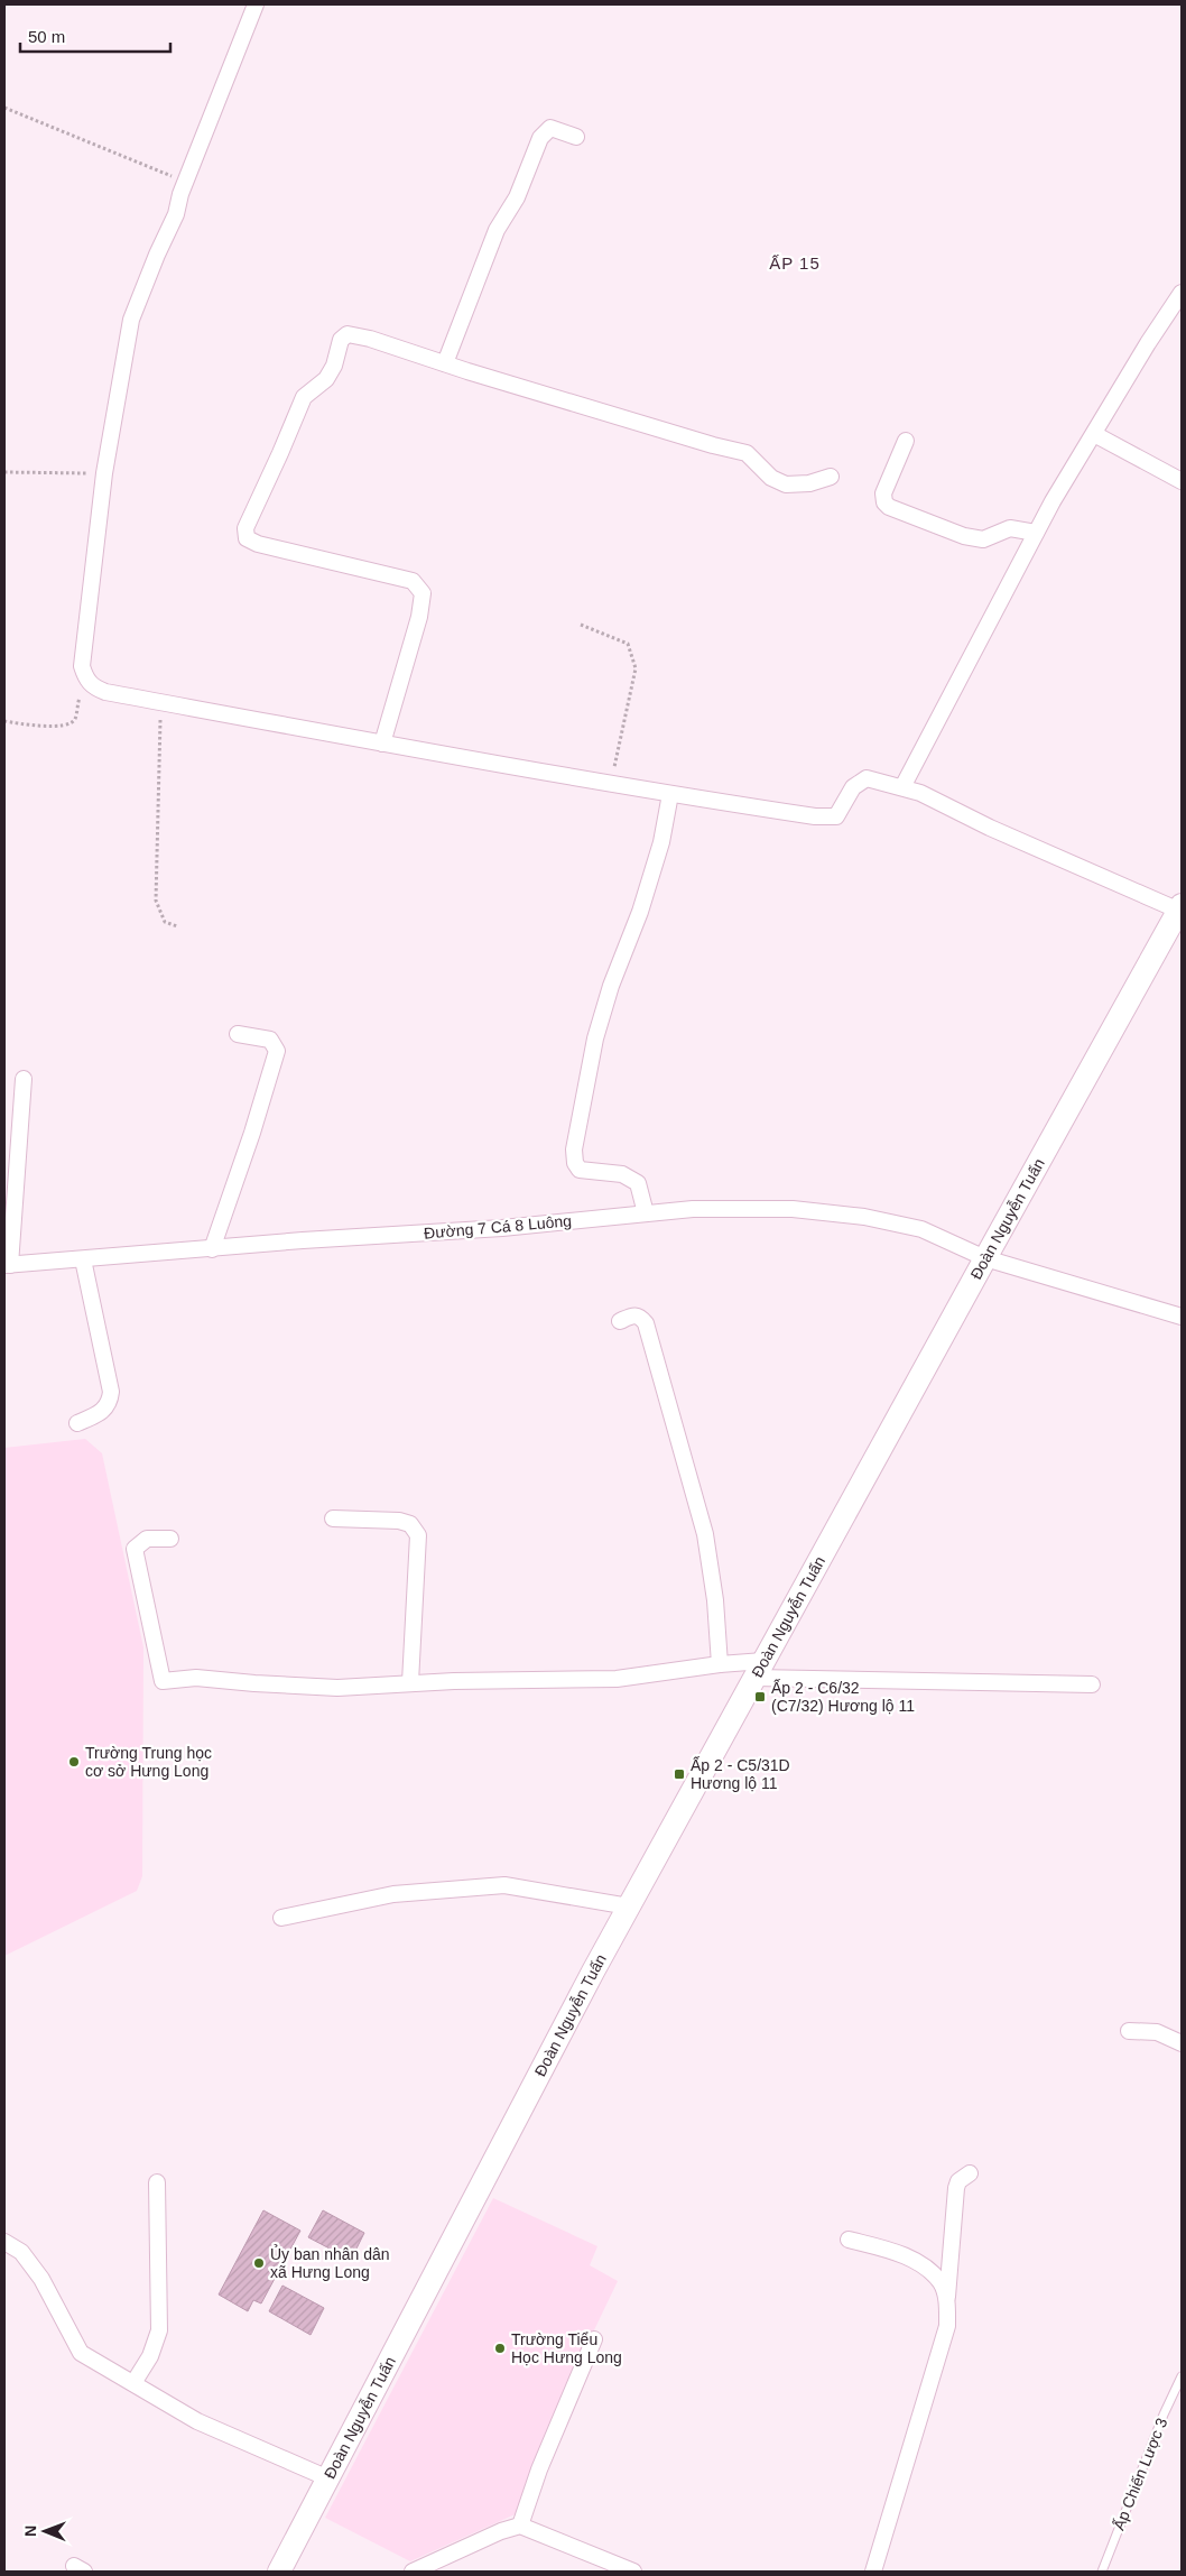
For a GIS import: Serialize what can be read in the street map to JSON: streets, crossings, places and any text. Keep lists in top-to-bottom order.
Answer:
{
  "streets": {
    "main road": ["Đoàn Nguyễn Tuấn"],
    "street": ["Đường 7 Cá 8 Luông"],
    "lane": ["Ấp Chiến Lược 3"]
  },
  "crossings": [
    ["Đoàn Nguyễn Tuấn", "Đường 7 Cá 8 Luông"]
  ],
  "districts": ["ẤP 15"],
  "places": {
    "transit": ["Ấp 2 - C6/32 (C7/32) Hương lộ 11", "Ấp 2 - C5/31D Hương lộ 11"],
    "other": ["Trường Trung học cơ sở Hưng Long", "Ủy ban nhân dân xã Hưng Long", "Trường Tiểu Học Hưng Long"]
  },
  "scale_bar": "50 m",
  "north": "left"
}
